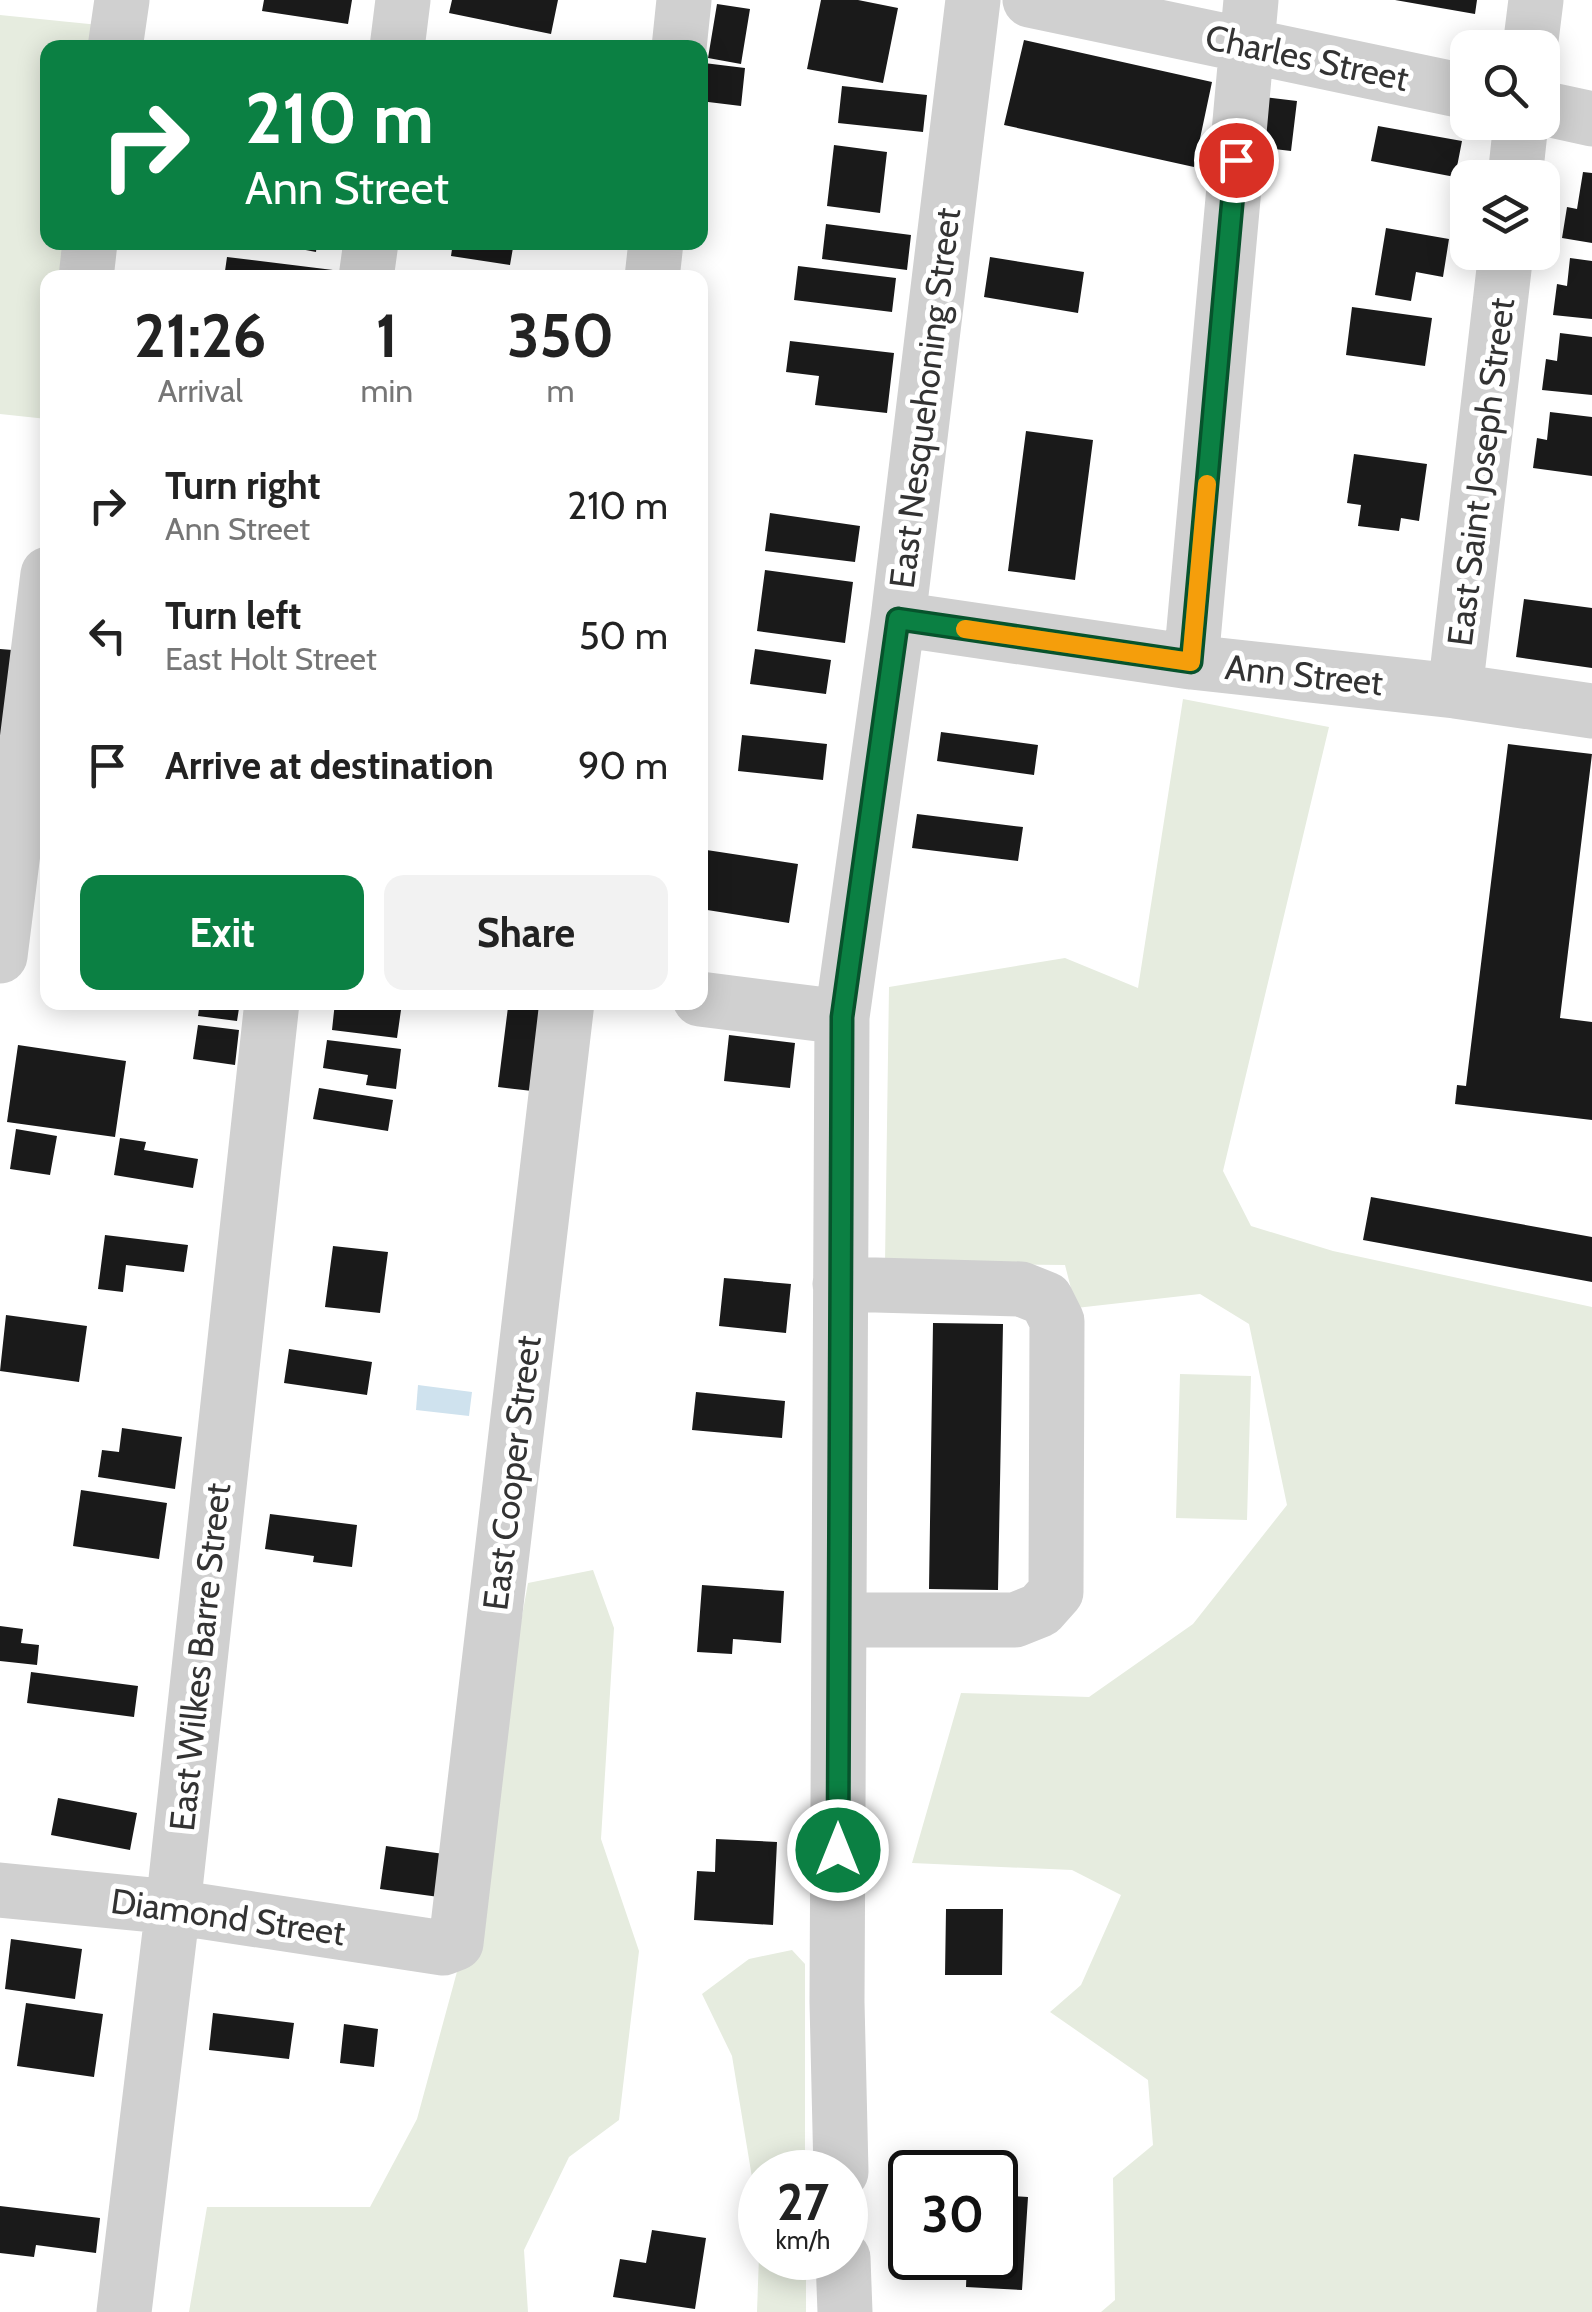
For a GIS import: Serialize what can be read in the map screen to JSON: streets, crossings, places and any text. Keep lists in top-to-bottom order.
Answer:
{
  "streets": {
    "street": [
      "Charles Street",
      "East Nesquehoning Street",
      "East Saint Joseph Street",
      "Ann Street",
      "East Cooper Street",
      "East Wilkes Barre Street",
      "Diamond Street"
    ]
  },
  "crossings": [
    ["East Nesquehoning Street", "Ann Street"],
    ["East Saint Joseph Street", "Ann Street"],
    ["East Cooper Street", "Diamond Street"],
    ["East Wilkes Barre Street", "Diamond Street"]
  ],
  "page": {
    "turn": ["210 m", "Ann Street"],
    "eta": [
      "21:26",
      "Arrival",
      "1",
      "min",
      "350",
      "m"
    ],
    "list": [
      {
        "name": "Turn right",
        "note": "Ann Street",
        "value": "210 m"
      },
      {
        "name": "Turn left",
        "note": "East Holt Street",
        "value": "50 m"
      },
      {
        "name": "Arrive at destination",
        "value": "90 m"
      }
    ],
    "buttons": ["Exit", "Share"],
    "speed": "27 km/h",
    "limit": "30"
  }
}
